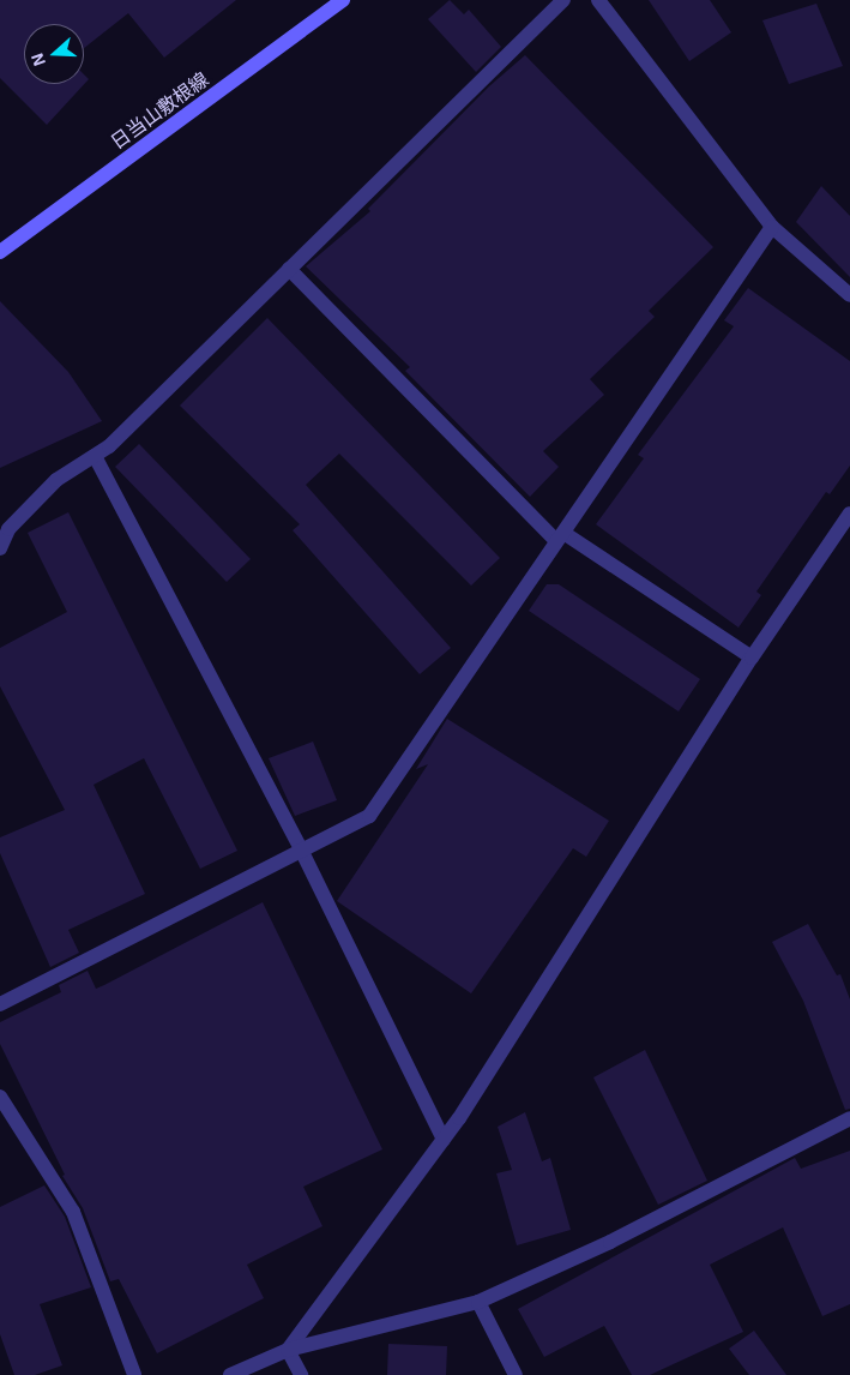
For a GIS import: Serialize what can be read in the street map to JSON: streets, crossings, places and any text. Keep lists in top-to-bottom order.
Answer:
{
  "streets": {
    "main road": ["日当山敷根線"]
  },
  "north": "left"
}
